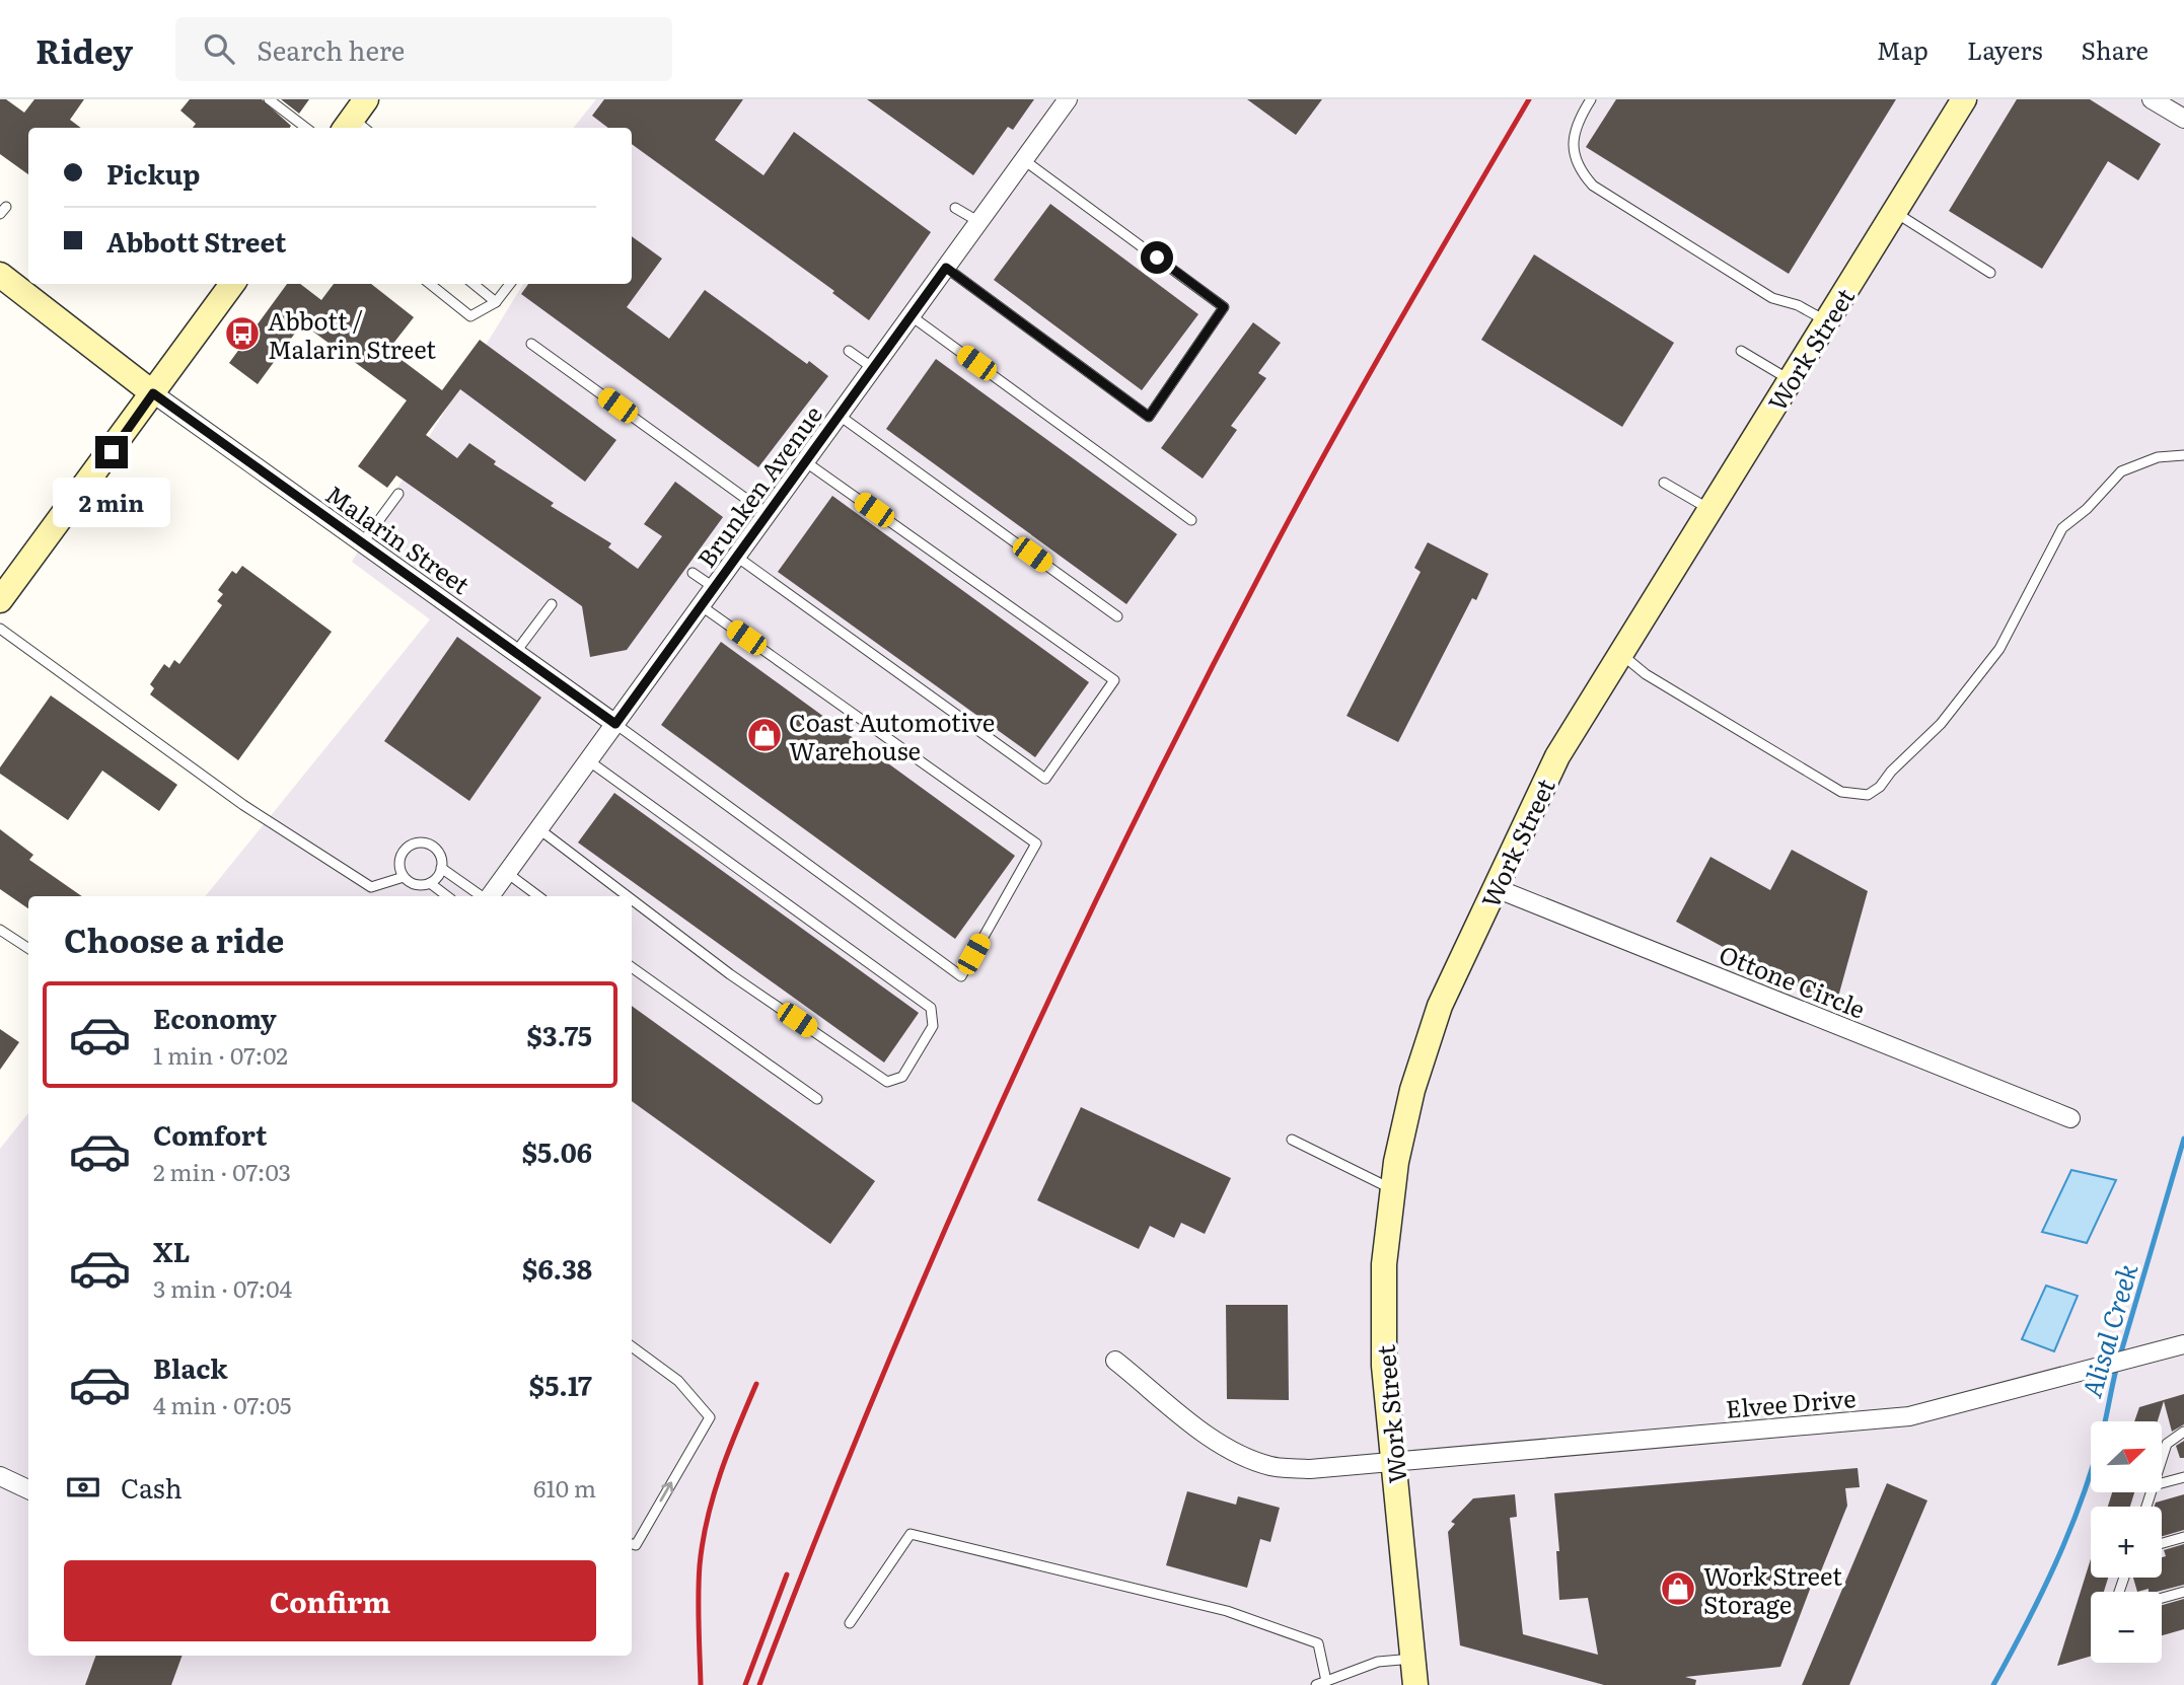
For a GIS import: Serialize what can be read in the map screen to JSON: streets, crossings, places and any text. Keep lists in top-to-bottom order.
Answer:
{
  "streets": {
    "street": [
      "Work Street",
      "Brunken Avenue",
      "Malarin Street",
      "Ottone Circle",
      "Elvee Drive"
    ]
  },
  "crossings": [
    ["Work Street", "Ottone Circle"],
    ["Work Street", "Elvee Drive"],
    ["Brunken Avenue", "Malarin Street"]
  ],
  "water": ["Alisal Creek"],
  "places": {
    "bus stop": ["Abbott / Malarin Street"],
    "shop": ["Coast Automotive Warehouse", "Work Street Storage"]
  },
  "north": "top right",
  "page": {
    "header": "Ridey",
    "search": "Search here",
    "nav": ["Map", "Layers", "Share"],
    "banner": ["Pickup", "Abbott Street"],
    "bubble": "2 min",
    "heading": "Choose a ride",
    "list": [
      {
        "name": "Economy",
        "note": "1 min · 07:02",
        "value": "$3.75"
      },
      {
        "name": "Comfort",
        "note": "2 min · 07:03",
        "value": "$5.06"
      },
      {
        "name": "XL",
        "note": "3 min · 07:04",
        "value": "$6.38"
      },
      {
        "name": "Black",
        "note": "4 min · 07:05",
        "value": "$5.17"
      }
    ],
    "map_buttons": ["+", "−"],
    "pay": ["Cash", "610 m"],
    "buttons": "Confirm"
  }
}
